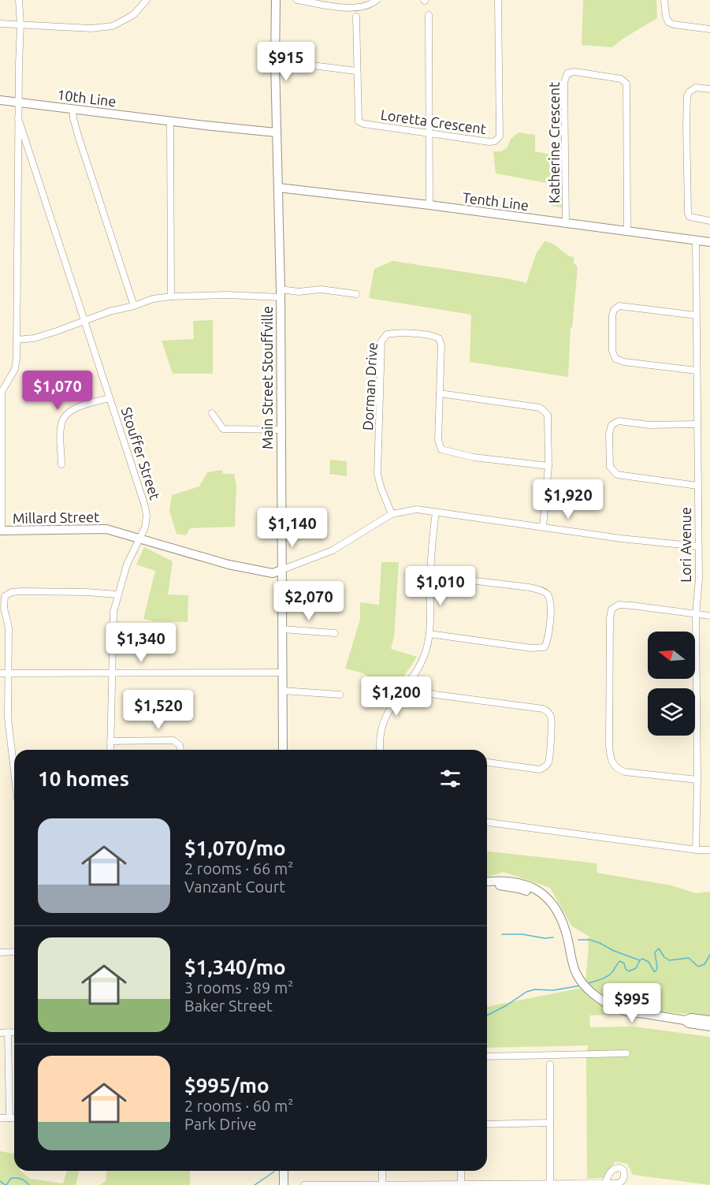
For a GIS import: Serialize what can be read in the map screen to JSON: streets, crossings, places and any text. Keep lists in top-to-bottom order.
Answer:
{
  "streets": {
    "street": [
      "10th Line",
      "Loretta Crescent",
      "Katherine Crescent",
      "Tenth Line",
      "Main Street Stouffville",
      "Dorman Drive",
      "Stouffer Street",
      "Millard Street",
      "Lori Avenue"
    ]
  },
  "crossings": [
    ["Katherine Crescent", "Tenth Line"],
    ["Tenth Line", "Main Street Stouffville"],
    ["Tenth Line", "Lori Avenue"],
    ["Stouffer Street", "Millard Street"]
  ],
  "north": "left",
  "page": {
    "price": [
      "$915",
      "$1,070",
      "$1,920",
      "$1,140",
      "$1,010",
      "$2,070",
      "$1,340",
      "$1,200",
      "$1,520",
      "$995"
    ],
    "heading": "10 homes",
    "list": [
      {
        "name": "$1,070/mo",
        "note": "2 rooms · 66 m² · Vanzant Court"
      },
      {
        "name": "$1,340/mo",
        "note": "3 rooms · 89 m² · Baker Street"
      },
      {
        "name": "$995/mo",
        "note": "2 rooms · 60 m² · Park Drive"
      }
    ]
  }
}
